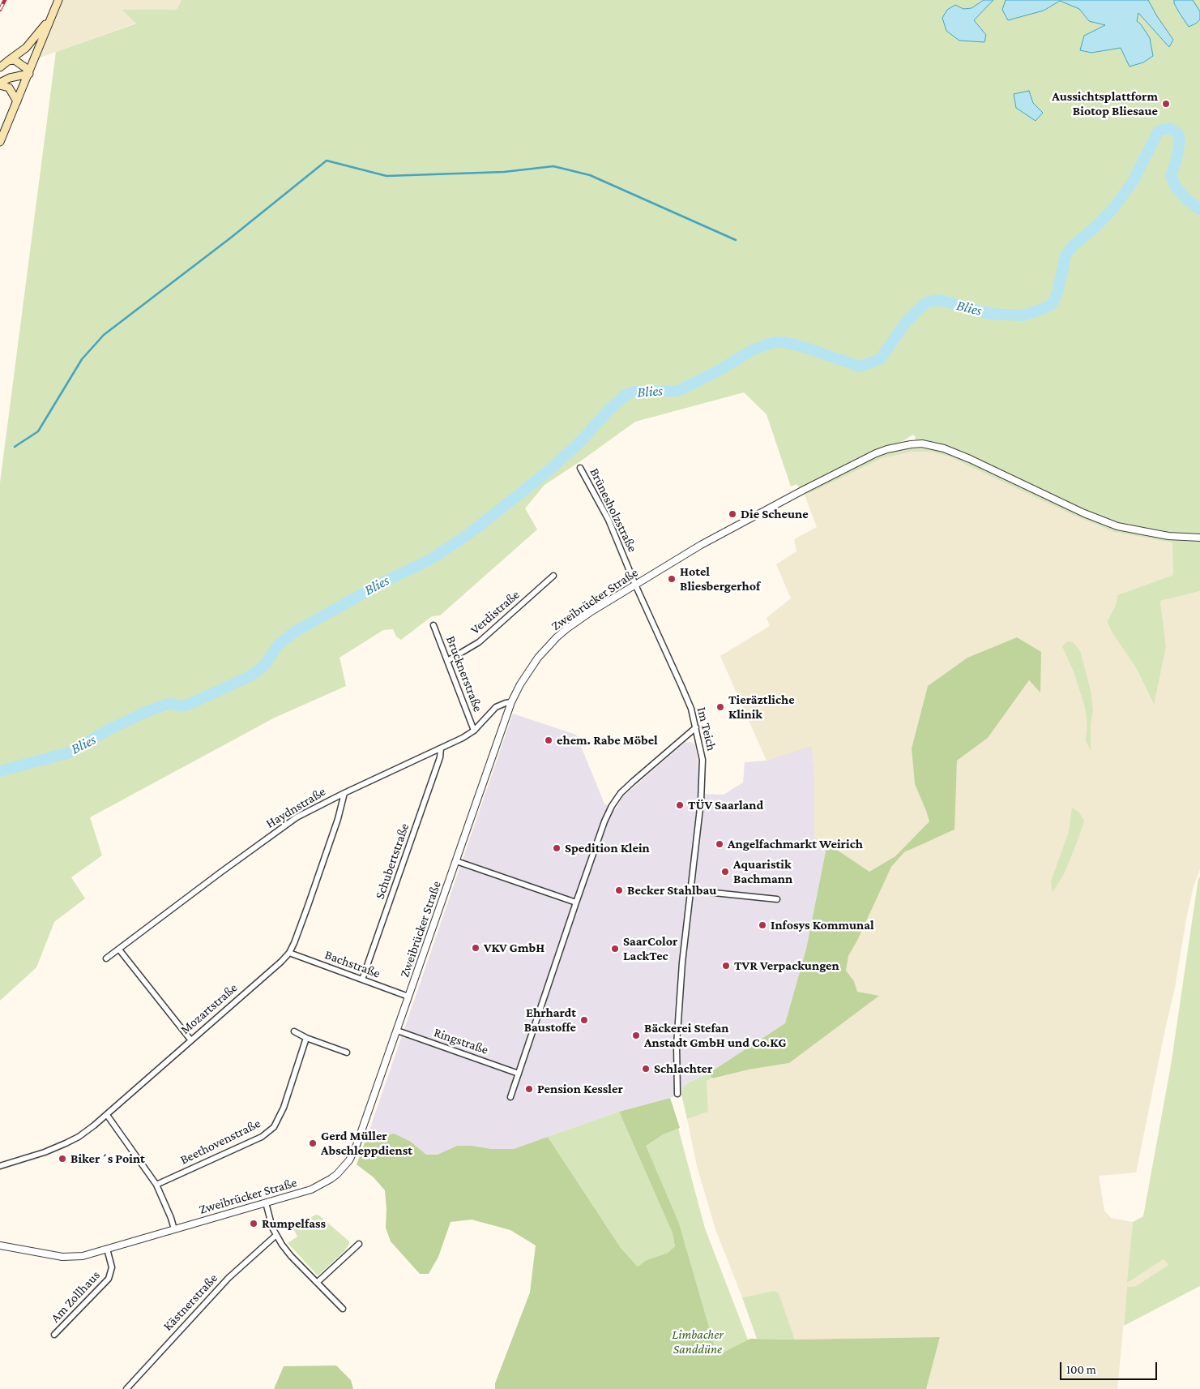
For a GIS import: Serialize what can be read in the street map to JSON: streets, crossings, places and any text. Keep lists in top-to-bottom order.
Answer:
{
  "streets": {
    "street": [
      "Brünesholzstraße",
      "Zweibrücker Straße",
      "Verdistraße",
      "Brucknerstraße",
      "Im Teich",
      "Haydnstraße",
      "Schubertstraße",
      "Bachstraße",
      "Mozartstraße",
      "Ringstraße",
      "Beethovenstraße",
      "Am Zollhaus",
      "Kästnerstraße"
    ]
  },
  "crossings": [
    ["Brünesholzstraße", "Zweibrücker Straße"],
    ["Brünesholzstraße", "Im Teich"],
    ["Zweibrücker Straße", "Im Teich"],
    ["Zweibrücker Straße", "Haydnstraße"],
    ["Zweibrücker Straße", "Bachstraße"],
    ["Zweibrücker Straße", "Ringstraße"],
    ["Zweibrücker Straße", "Am Zollhaus"],
    ["Verdistraße", "Brucknerstraße"],
    ["Brucknerstraße", "Haydnstraße"],
    ["Haydnstraße", "Schubertstraße"],
    ["Haydnstraße", "Mozartstraße"],
    ["Schubertstraße", "Bachstraße"],
    ["Bachstraße", "Mozartstraße"]
  ],
  "water": ["Blies"],
  "parks": ["Limbacher Sanddüne"],
  "places": [
    "Aussichtsplattform Biotop Bliesaue",
    "Die Scheune",
    "Hotel Bliesbergerhof",
    "Tieräztliche Klinik",
    "ehem. Rabe Möbel",
    "TÜV Saarland",
    "Angelfachmarkt Weirich",
    "Spedition Klein",
    "Aquaristik Bachmann",
    "Becker Stahlbau",
    "Infosys Kommunal",
    "VKV GmbH",
    "SaarColor LackTec",
    "TVR Verpackungen",
    "Ehrhardt Baustoffe",
    "Bäckerei Stefan Anstadt GmbH und Co.KG",
    "Schlachter",
    "Pension Kessler",
    "Gerd Müller Abschleppdienst",
    "Biker´s Point",
    "Rumpelfass"
  ],
  "scale_bar": "100 m"
}
